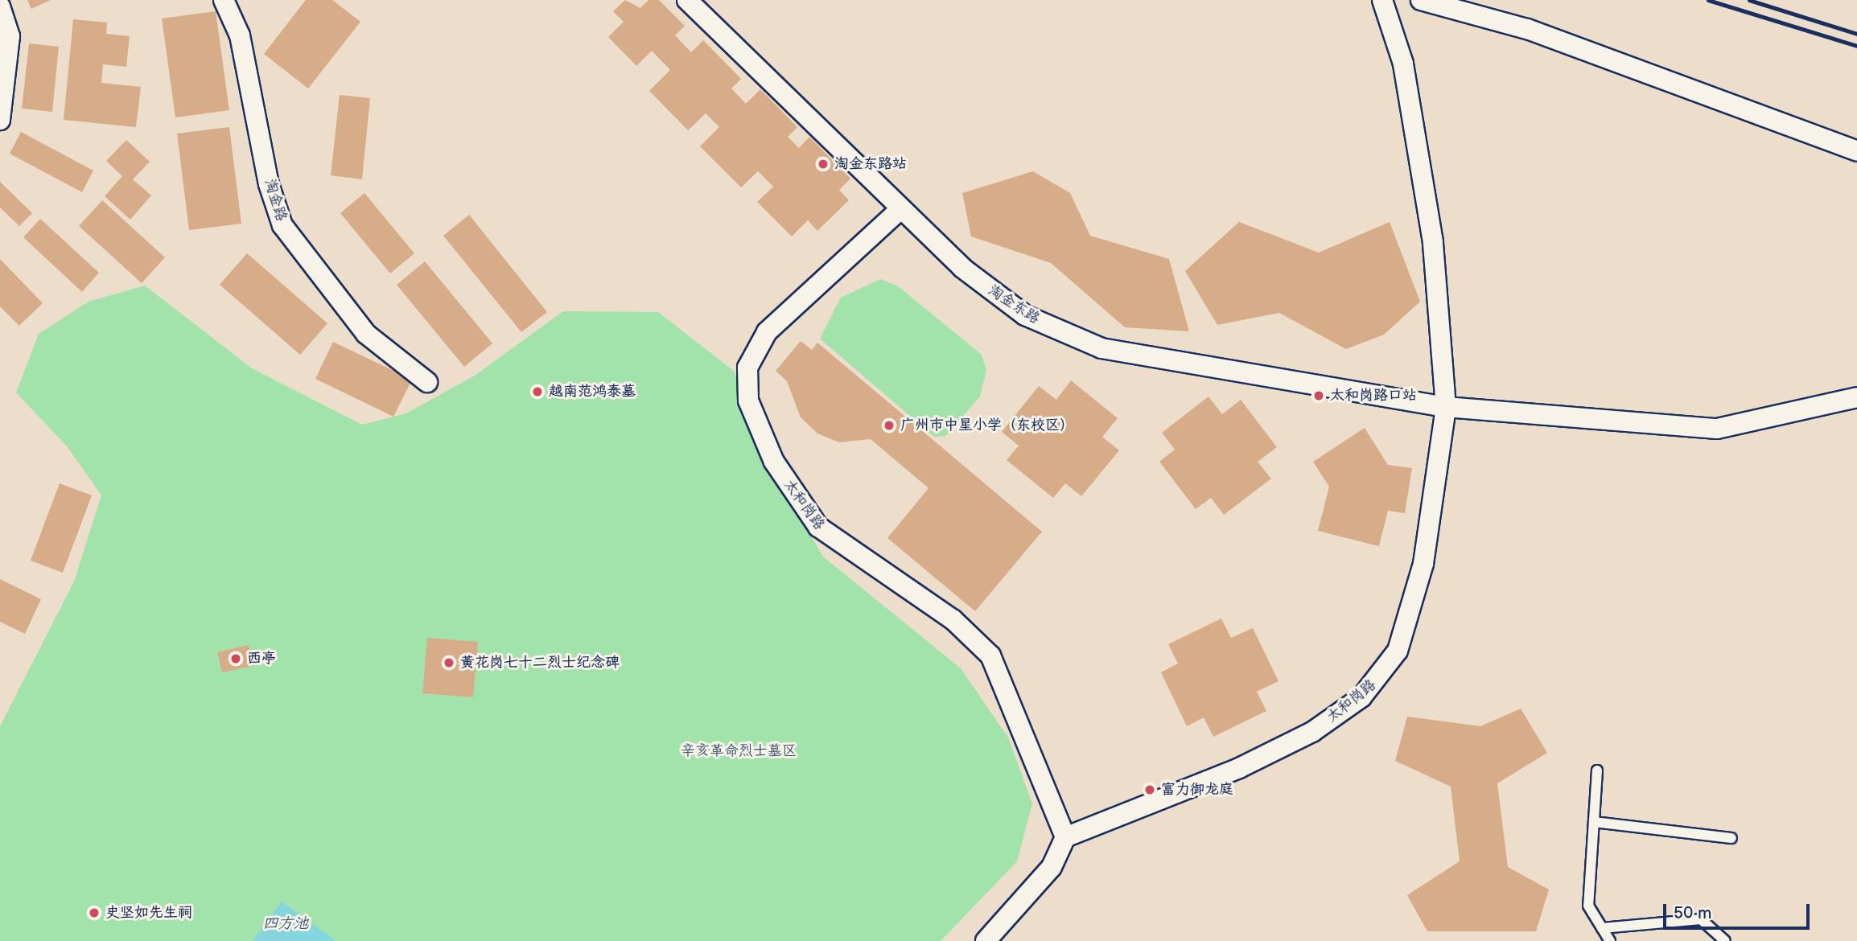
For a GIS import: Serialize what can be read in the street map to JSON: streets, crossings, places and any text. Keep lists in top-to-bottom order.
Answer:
{
  "streets": {
    "street": ["淘金路", "淘金东路", "太和岗路"]
  },
  "crossings": [
    ["淘金东路", "太和岗路"]
  ],
  "water": ["四方池"],
  "parks": ["辛亥革命烈士墓区"],
  "places": [
    "淘金东路站",
    "越南范鸿泰墓",
    "太和岗路口站",
    "广州市中星小学（东校区）",
    "西亭",
    "黄花岗七十二烈士纪念碑",
    "富力御龙庭",
    "史坚如先生祠"
  ],
  "scale_bar": "50 m"
}
